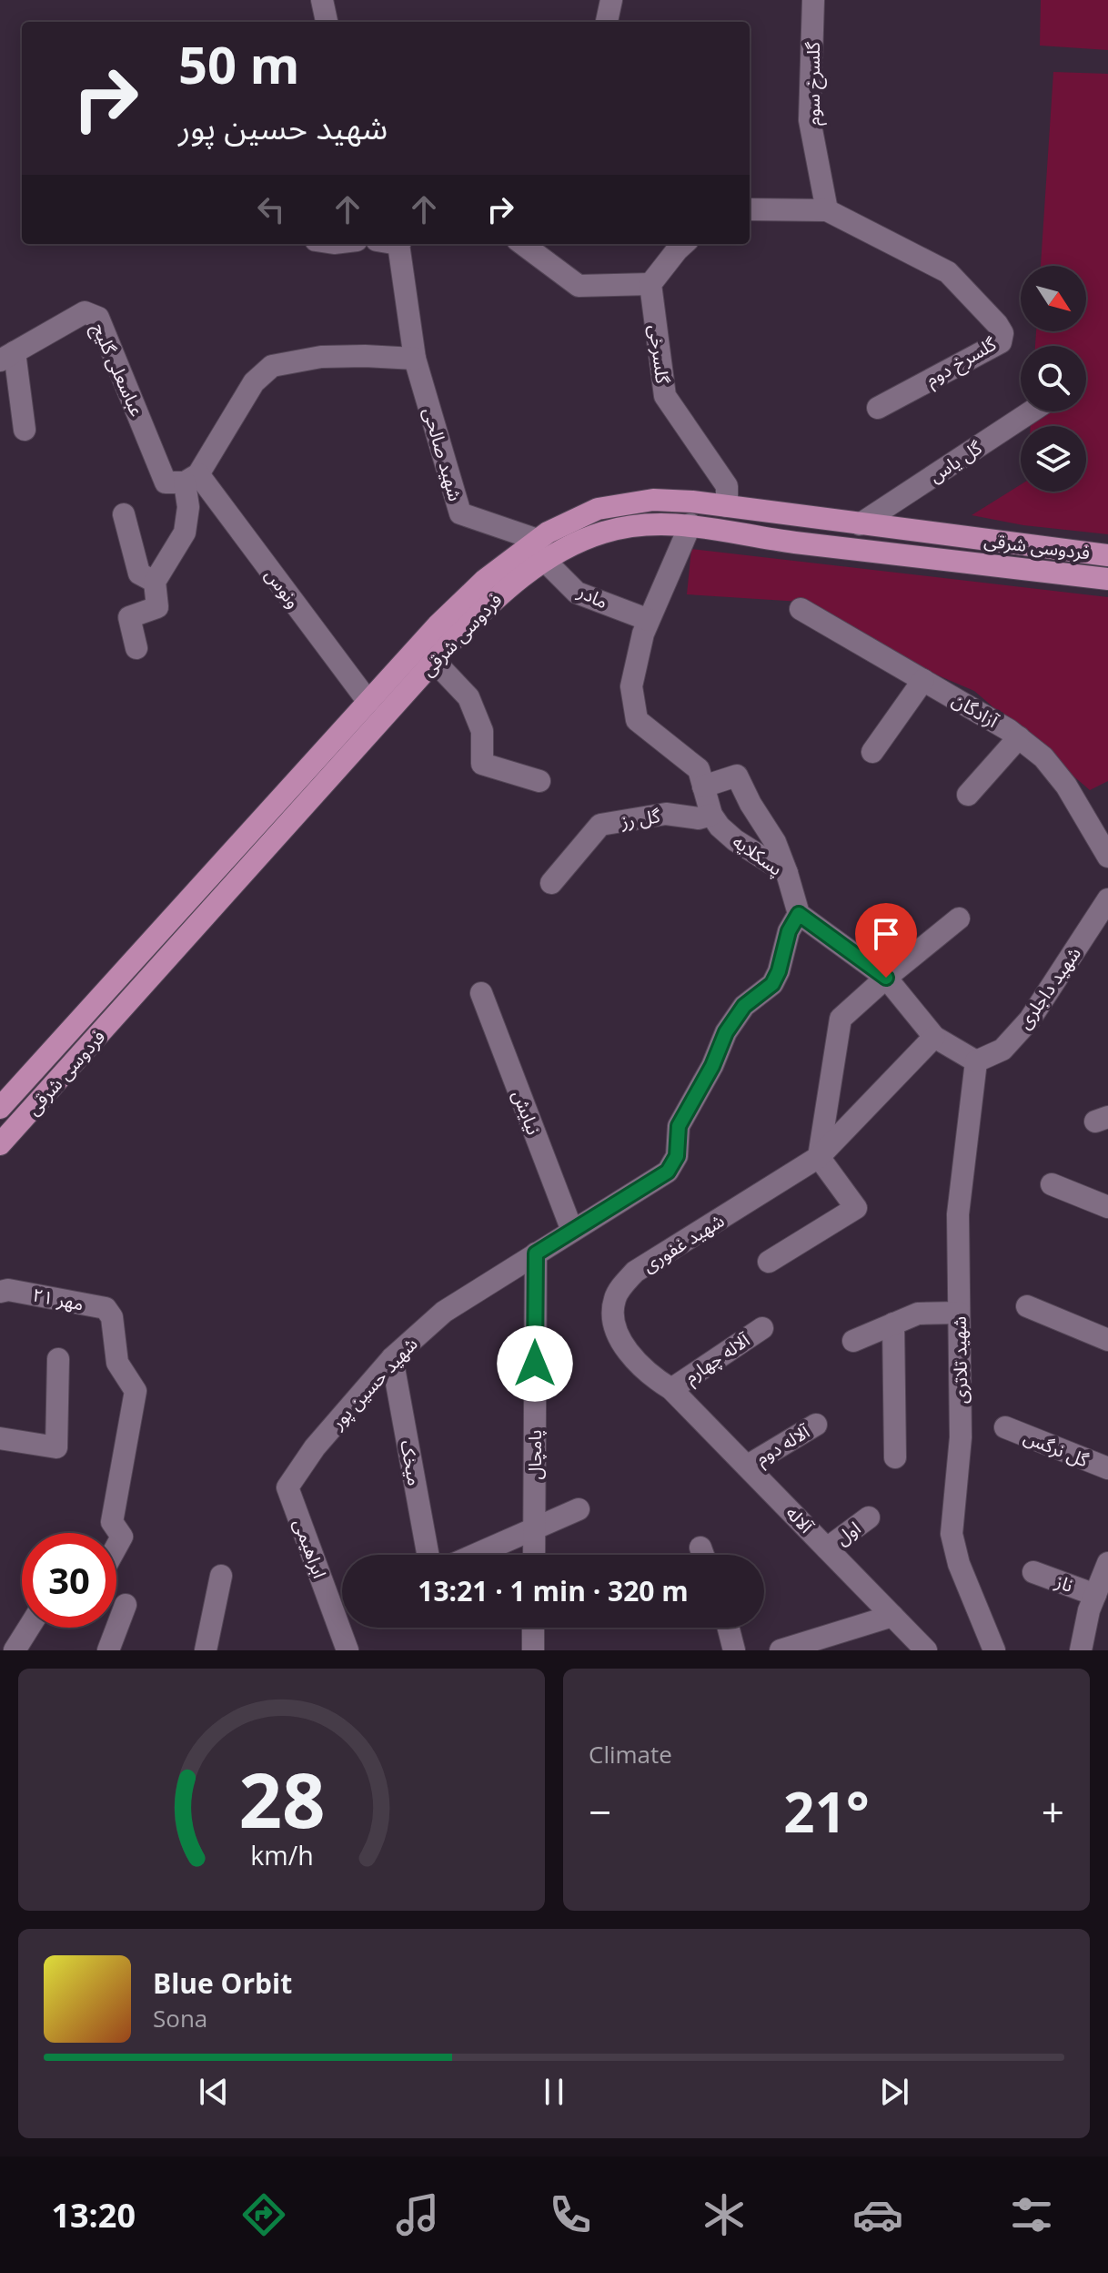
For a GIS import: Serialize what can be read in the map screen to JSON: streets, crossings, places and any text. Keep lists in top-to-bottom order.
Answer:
{
  "streets": {
    "main road": ["فردوسی شرقی"],
    "street": [
      "گلسرخ سوم",
      "گلسرخی",
      "گلسرخ دوم",
      "عباسعلی گلیج",
      "شهید صالحی",
      "گل یاس",
      "ونوس",
      "مادر",
      "آزادگان",
      "گل رز",
      "پسکلایه",
      "شهید داجلری",
      "نیایش",
      "شهید غفوری",
      "مهر ۲۱",
      "آلاله چهارم",
      "شهید تلاتری",
      "شهید حسین پور",
      "آلاله دوم",
      "گل نرگس",
      "پامچال",
      "میخک",
      "آلاله",
      "اول",
      "ابراهیمی",
      "ناز"
    ]
  },
  "crossings": [
    ["گلسرخ سوم", "گلسرخ دوم"],
    ["گلسرخی", "فردوسی شرقی"],
    ["عباسعلی گلیج", "ونوس"],
    ["شهید صالحی", "فردوسی شرقی"],
    ["گل یاس", "فردوسی شرقی"],
    ["فردوسی شرقی", "ونوس"],
    ["فردوسی شرقی", "مادر"],
    ["فردوسی شرقی", "پسکلایه"],
    ["مادر", "پسکلایه"],
    ["گل رز", "پسکلایه"],
    ["پسکلایه", "شهید حسین پور"],
    ["شهید داجلری", "شهید تلاتری"],
    ["نیایش", "شهید حسین پور"],
    ["شهید غفوری", "آلاله چهارم"],
    ["شهید غفوری", "آلاله"],
    ["آلاله چهارم", "آلاله"],
    ["شهید حسین پور", "پامچال"],
    ["شهید حسین پور", "میخک"],
    ["شهید حسین پور", "ابراهیمی"],
    ["آلاله دوم", "آلاله"],
    ["آلاله", "اول"]
  ],
  "north": "bottom right",
  "page": {
    "turn": ["50 m", "شهید حسین پور"],
    "limit": "30",
    "trip": "13:21 · 1 min · 320 m",
    "tile": "Climate",
    "heat": ["−", "21°", "+"],
    "song": ["Blue Orbit", "Sona"],
    "tabs": "13:20",
    "gauge": ["28", "km/h"]
  }
}
